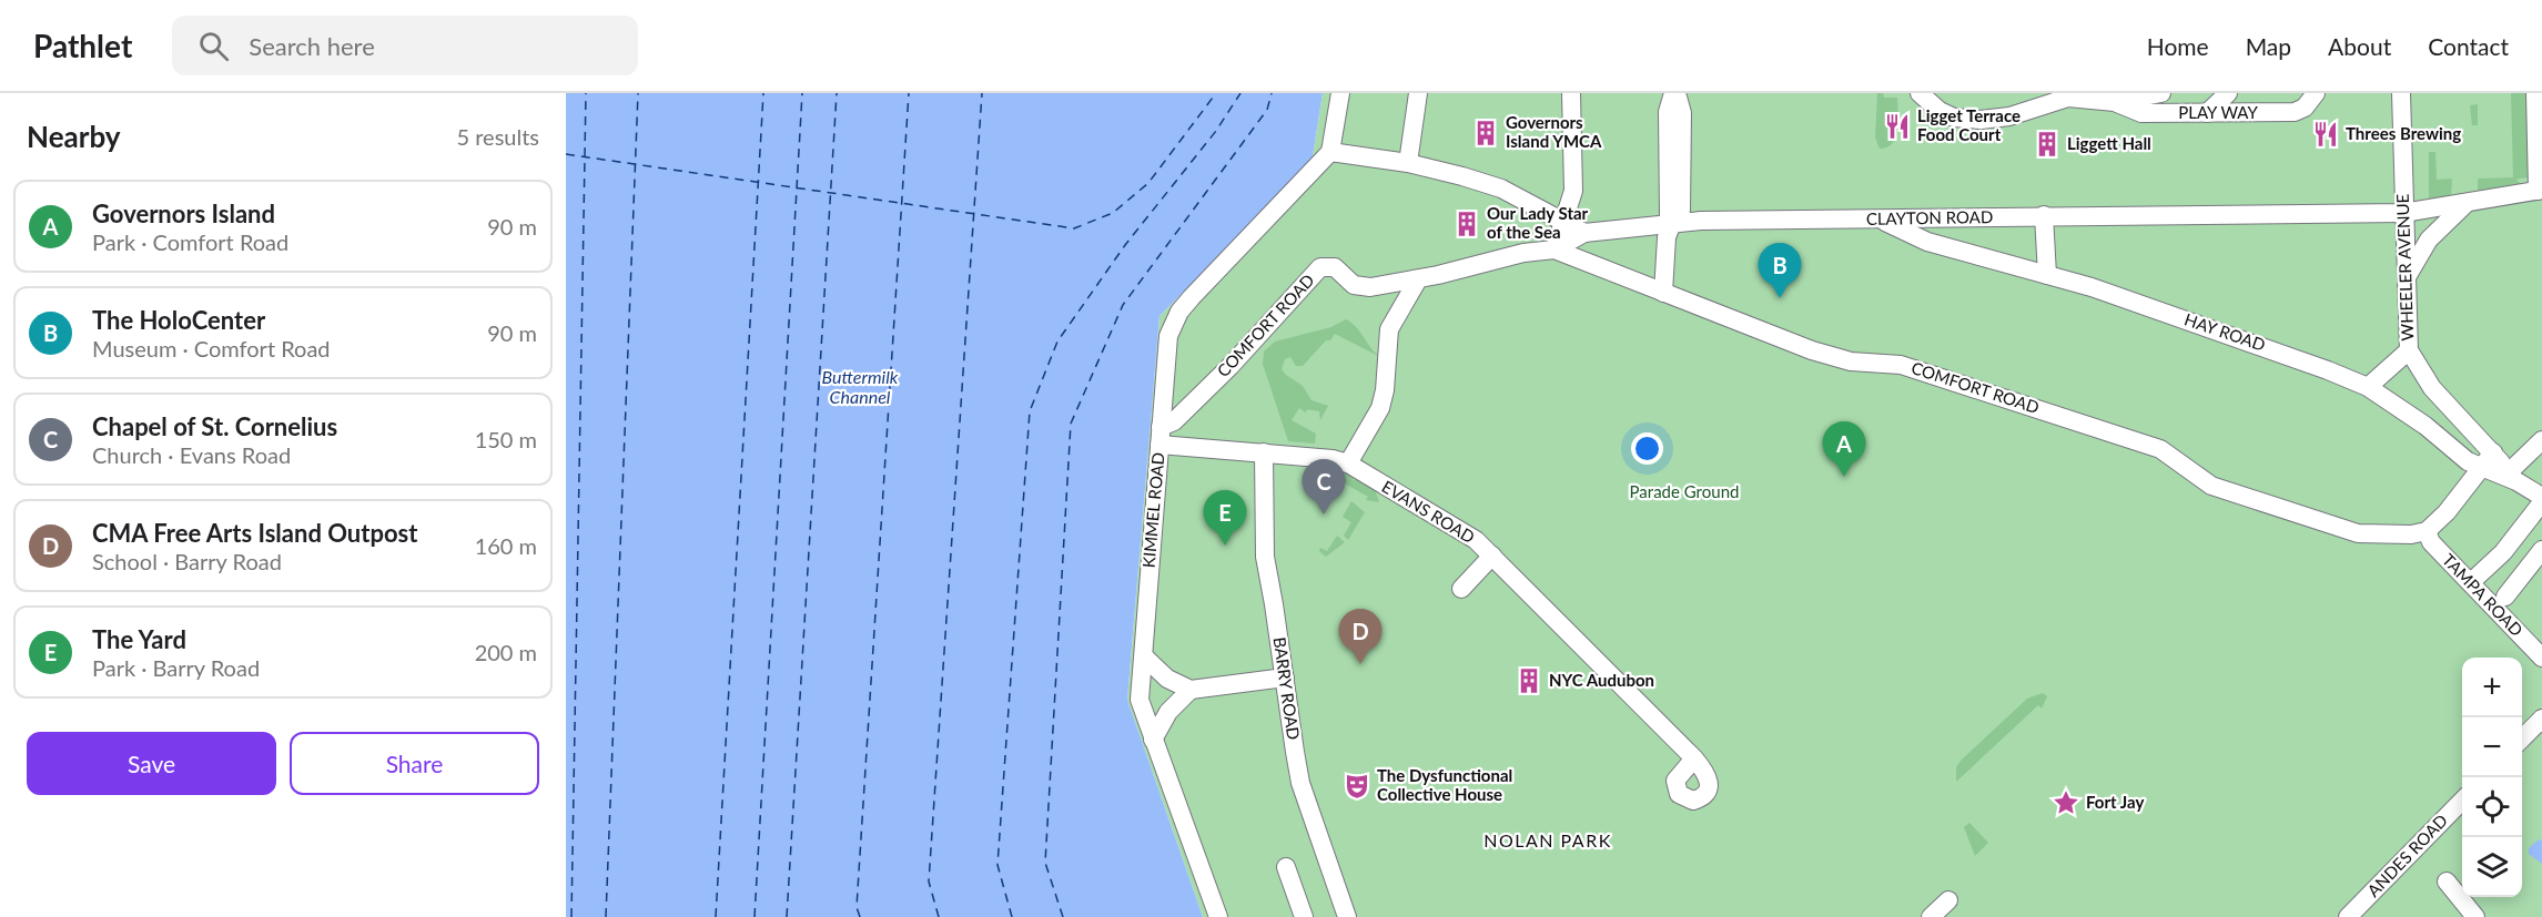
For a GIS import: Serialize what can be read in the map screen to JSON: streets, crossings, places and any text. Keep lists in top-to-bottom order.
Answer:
{
  "streets": {
    "street": [
      "PLAY WAY",
      "CLAYTON ROAD",
      "WHEELER AVENUE",
      "COMFORT ROAD",
      "HAY ROAD",
      "KIMMEL ROAD",
      "EVANS ROAD",
      "TAMPA ROAD",
      "BARRY ROAD",
      "ANDES ROAD"
    ]
  },
  "crossings": [
    ["CLAYTON ROAD", "WHEELER AVENUE"],
    ["CLAYTON ROAD", "HAY ROAD"],
    ["WHEELER AVENUE", "HAY ROAD"],
    ["COMFORT ROAD", "KIMMEL ROAD"],
    ["COMFORT ROAD", "EVANS ROAD"],
    ["COMFORT ROAD", "TAMPA ROAD"],
    ["KIMMEL ROAD", "EVANS ROAD"],
    ["EVANS ROAD", "BARRY ROAD"]
  ],
  "districts": ["NOLAN PARK"],
  "water": ["Buttermilk Channel"],
  "parks": ["Parade Ground"],
  "places": {
    "restaurant": ["Ligget Terrace Food Court", "Threes Brewing"],
    "building": [
      "Governors Island YMCA",
      "Liggett Hall",
      "Our Lady Star of the Sea",
      "NYC Audubon"
    ],
    "theatre": ["The Dysfunctional Collective House"],
    "place": ["Fort Jay"]
  },
  "page": {
    "header": "Pathlet",
    "search": "Search here",
    "nav": [
      "Home",
      "Map",
      "About",
      "Contact"
    ],
    "heading": ["Nearby", "5 results"],
    "list": [
      {
        "mark": "A",
        "name": "Governors Island",
        "note": "Park · Comfort Road",
        "value": "90 m"
      },
      {
        "mark": "B",
        "name": "The HoloCenter",
        "note": "Museum · Comfort Road",
        "value": "90 m"
      },
      {
        "mark": "C",
        "name": "Chapel of St. Cornelius",
        "note": "Church · Evans Road",
        "value": "150 m"
      },
      {
        "mark": "D",
        "name": "CMA Free Arts Island Outpost",
        "note": "School · Barry Road",
        "value": "160 m"
      },
      {
        "mark": "E",
        "name": "The Yard",
        "note": "Park · Barry Road",
        "value": "200 m"
      }
    ],
    "pins": [
      "B",
      "A",
      "C",
      "E",
      "D"
    ],
    "map_buttons": ["+", "−"],
    "buttons": ["Save", "Share"]
  }
}
